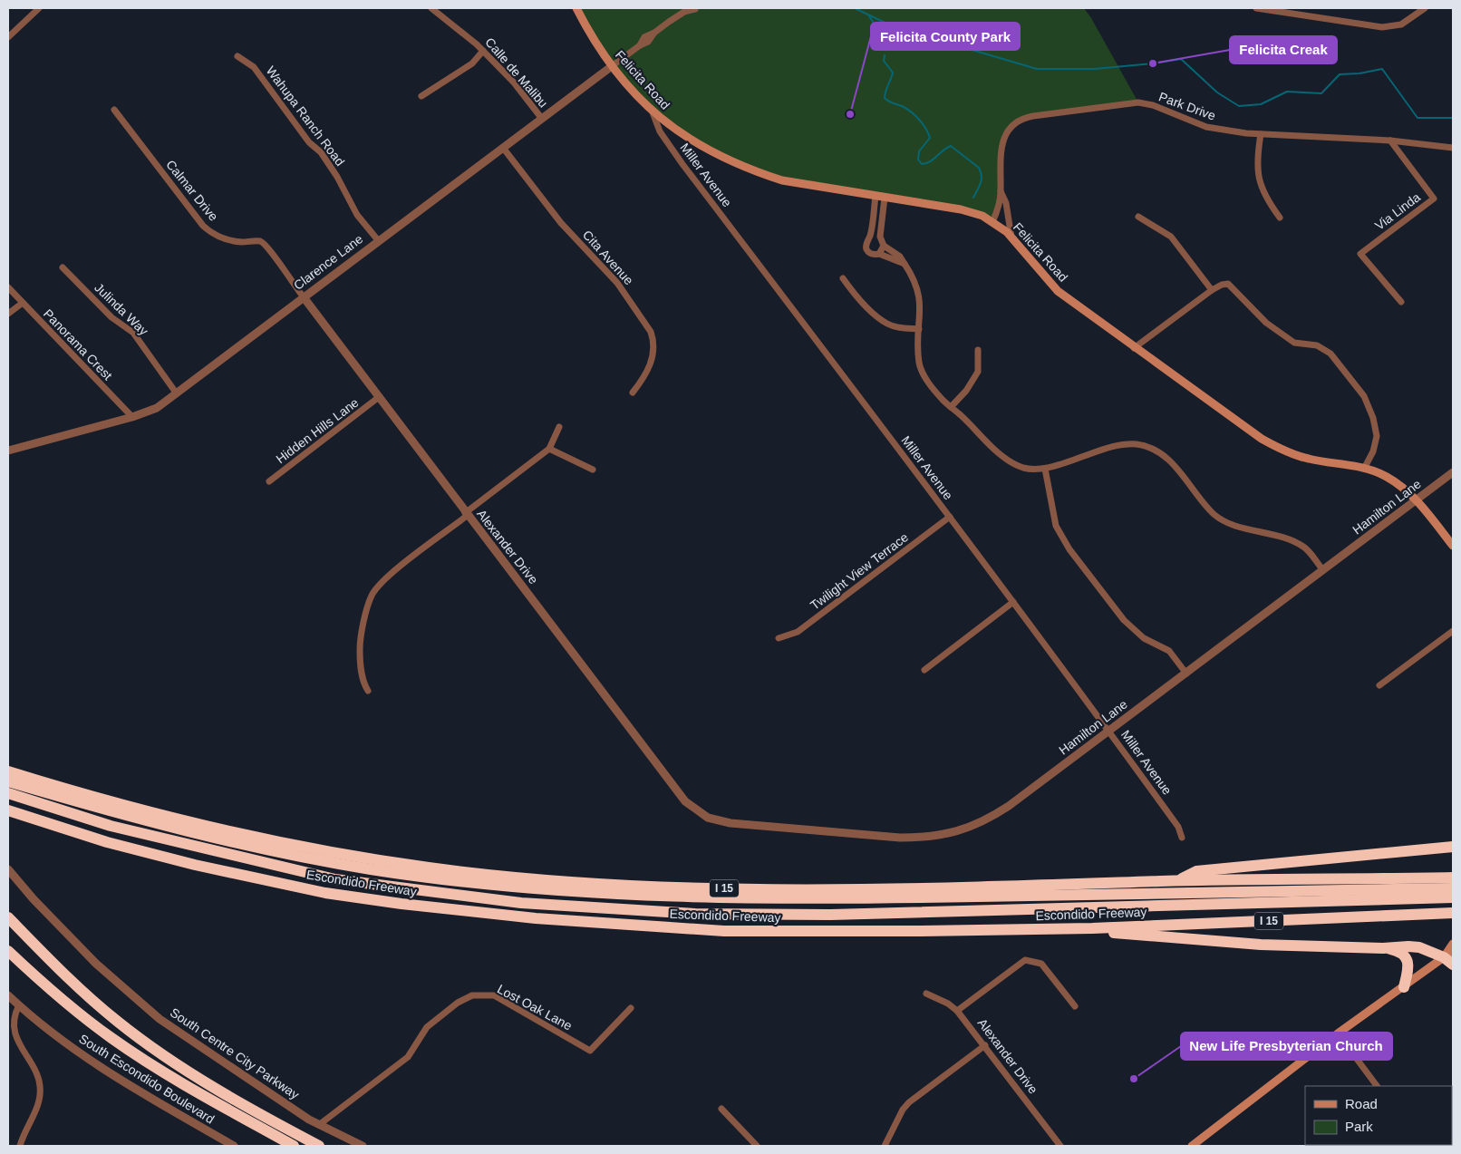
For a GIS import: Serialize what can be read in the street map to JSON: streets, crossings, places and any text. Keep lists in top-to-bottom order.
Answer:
{
  "streets": {
    "highway": ["Escondido Freeway", "I 15"],
    "main road": ["Felicita Road"],
    "street": [
      "Calle de Malibu",
      "Park Drive",
      "Wahupa Ranch Road",
      "Miller Avenue",
      "Calmar Drive",
      "Via Linda",
      "Cita Avenue",
      "Clarence Lane",
      "Julinda Way",
      "Panorama Crest",
      "Hidden Hills Lane",
      "Hamilton Lane",
      "Alexander Drive",
      "Twilight View Terrace",
      "Lost Oak Lane",
      "South Centre City Parkway",
      "South Escondido Boulevard"
    ]
  },
  "crossings": [
    ["Calle de Malibu", "Clarence Lane"],
    ["Felicita Road", "Park Drive"],
    ["Felicita Road", "Miller Avenue"],
    ["Felicita Road", "Clarence Lane"],
    ["Felicita Road", "Hamilton Lane"],
    ["Park Drive", "Via Linda"],
    ["Wahupa Ranch Road", "Clarence Lane"],
    ["Miller Avenue", "Hamilton Lane"],
    ["Miller Avenue", "Twilight View Terrace"],
    ["Calmar Drive", "Clarence Lane"],
    ["Calmar Drive", "Alexander Drive"],
    ["Cita Avenue", "Clarence Lane"],
    ["Clarence Lane", "Julinda Way"],
    ["Clarence Lane", "Panorama Crest"],
    ["Clarence Lane", "Alexander Drive"],
    ["Hidden Hills Lane", "Alexander Drive"],
    ["Hamilton Lane", "Alexander Drive"],
    ["Lost Oak Lane", "South Centre City Parkway"]
  ],
  "places": ["Felicita Creak", "Felicita County Park", "New Life Presbyterian Church"],
  "legend": ["Road", "Park"]
}
